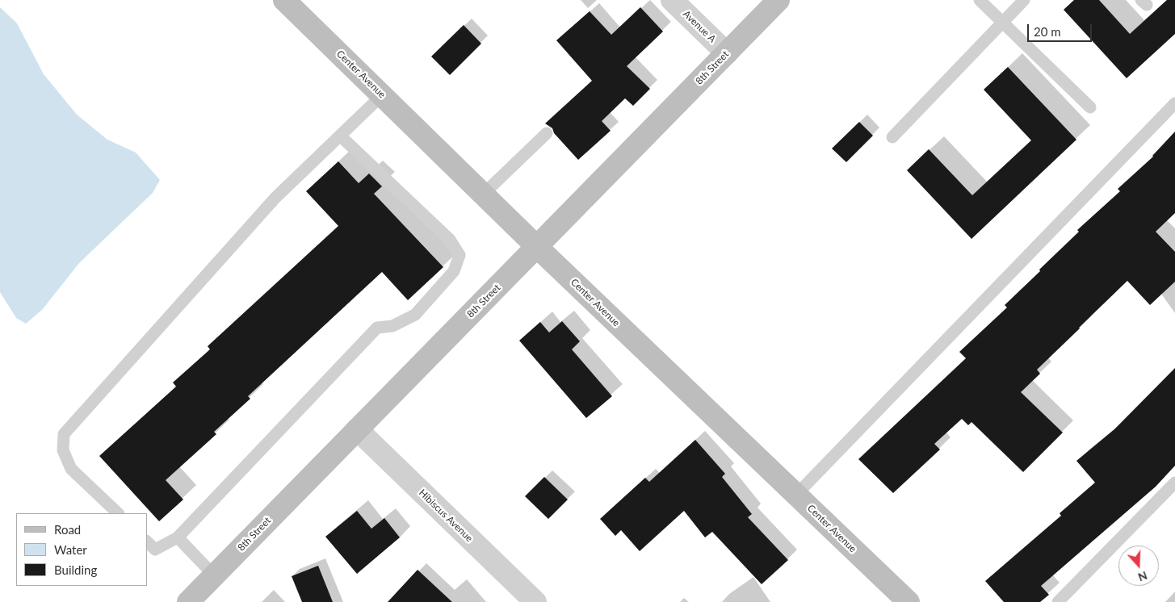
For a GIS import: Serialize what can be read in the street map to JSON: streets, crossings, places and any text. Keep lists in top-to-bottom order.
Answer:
{
  "streets": {
    "street": [
      "Avenue A",
      "8th Street",
      "Center Avenue",
      "Hibiscus Avenue"
    ]
  },
  "crossings": [
    ["Avenue A", "8th Street"],
    ["8th Street", "Center Avenue"],
    ["8th Street", "Hibiscus Avenue"]
  ],
  "legend": ["Road", "Water", "Building"],
  "scale_bar": "20 m",
  "north": "bottom"
}
